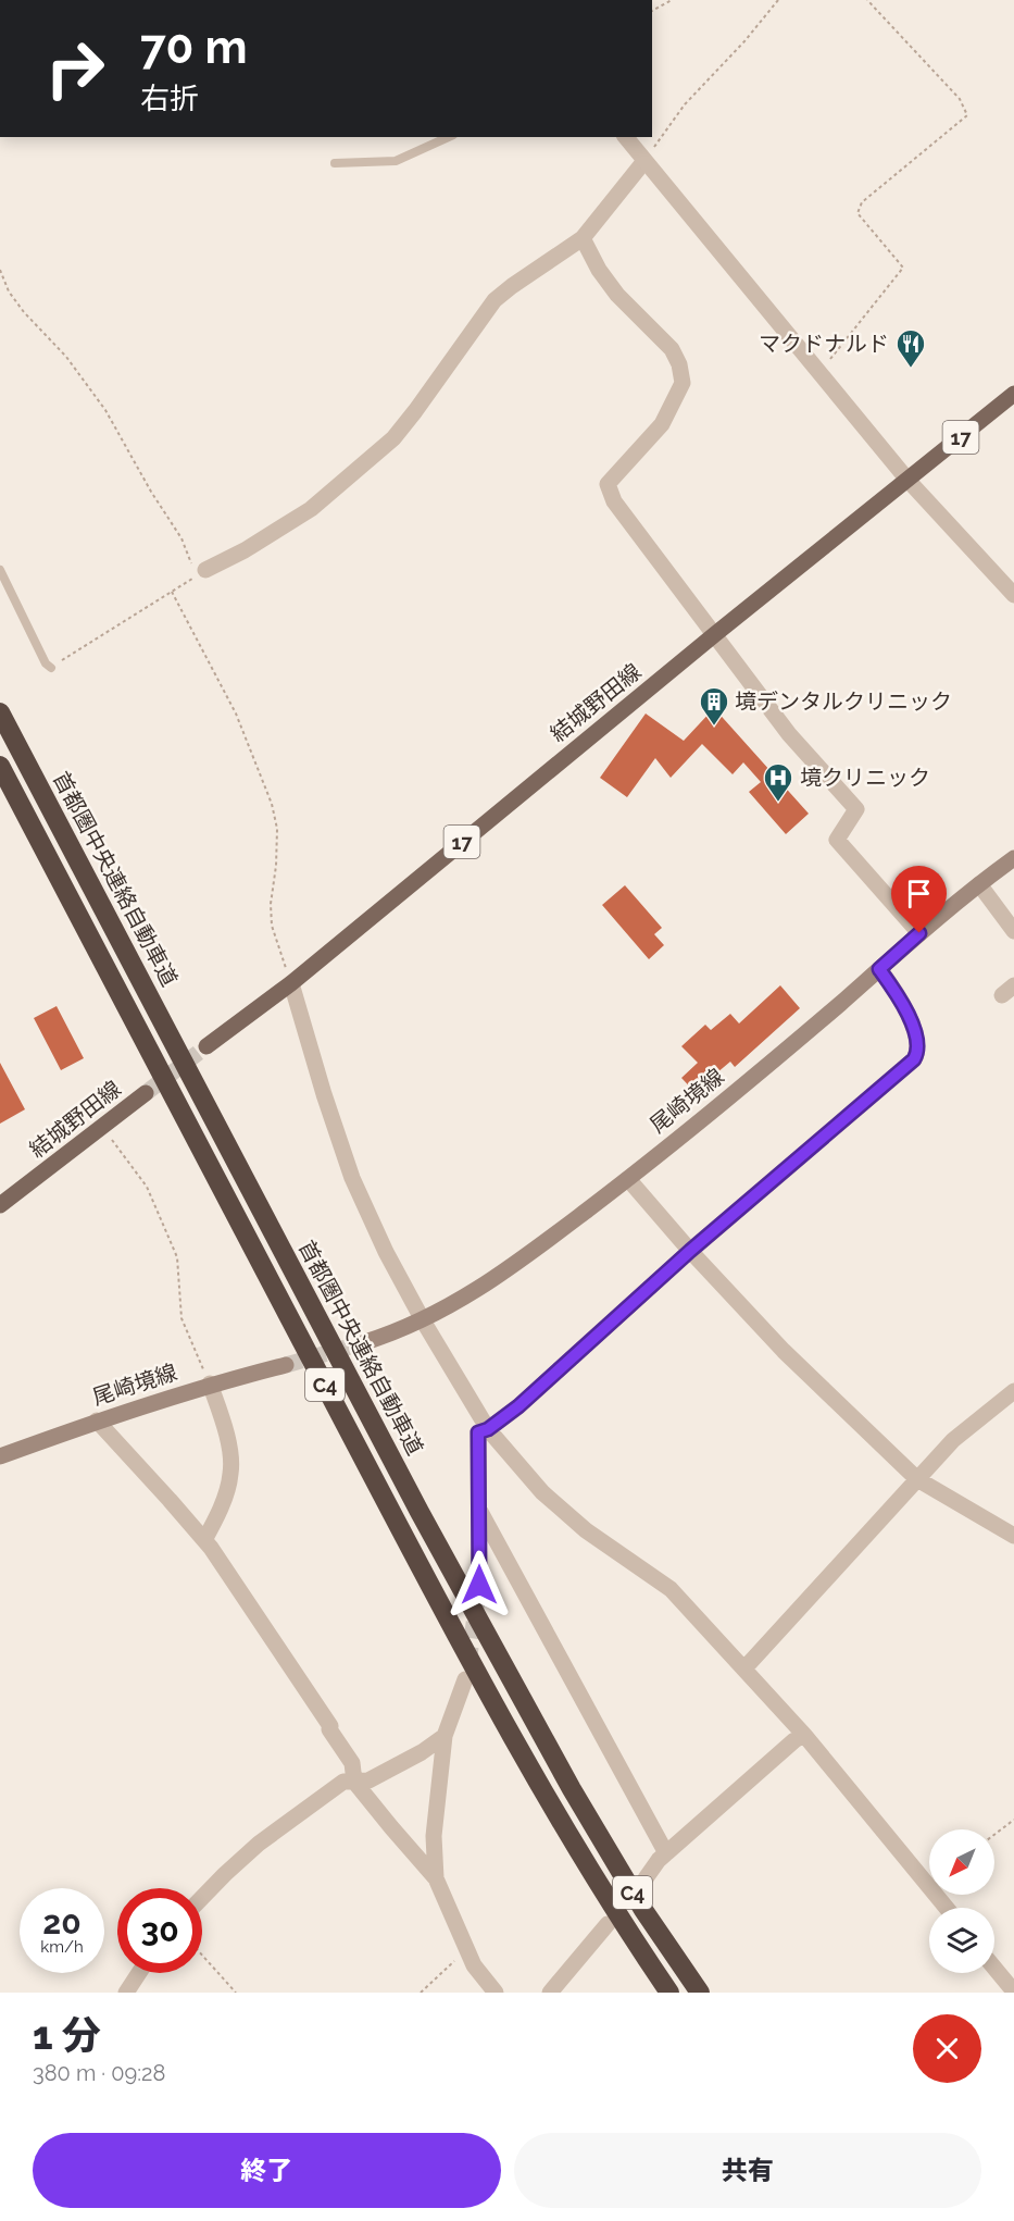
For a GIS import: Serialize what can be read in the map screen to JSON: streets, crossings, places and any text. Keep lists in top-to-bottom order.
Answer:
{
  "streets": {
    "highway": ["首都圏中央連絡自動車道", "C4"],
    "main road": ["17", "結城野田線", "尾崎境線"]
  },
  "places": {
    "restaurant": ["マクドナルド"],
    "building": ["境デンタルクリニック"],
    "hospital": ["境クリニック"]
  },
  "north": "bottom left",
  "page": {
    "turn": ["70 m", "右折"],
    "speed": "20 km/h",
    "limit": "30",
    "heading": ["1 分", "380 m · 09:28"],
    "buttons": ["終了", "共有"]
  }
}
